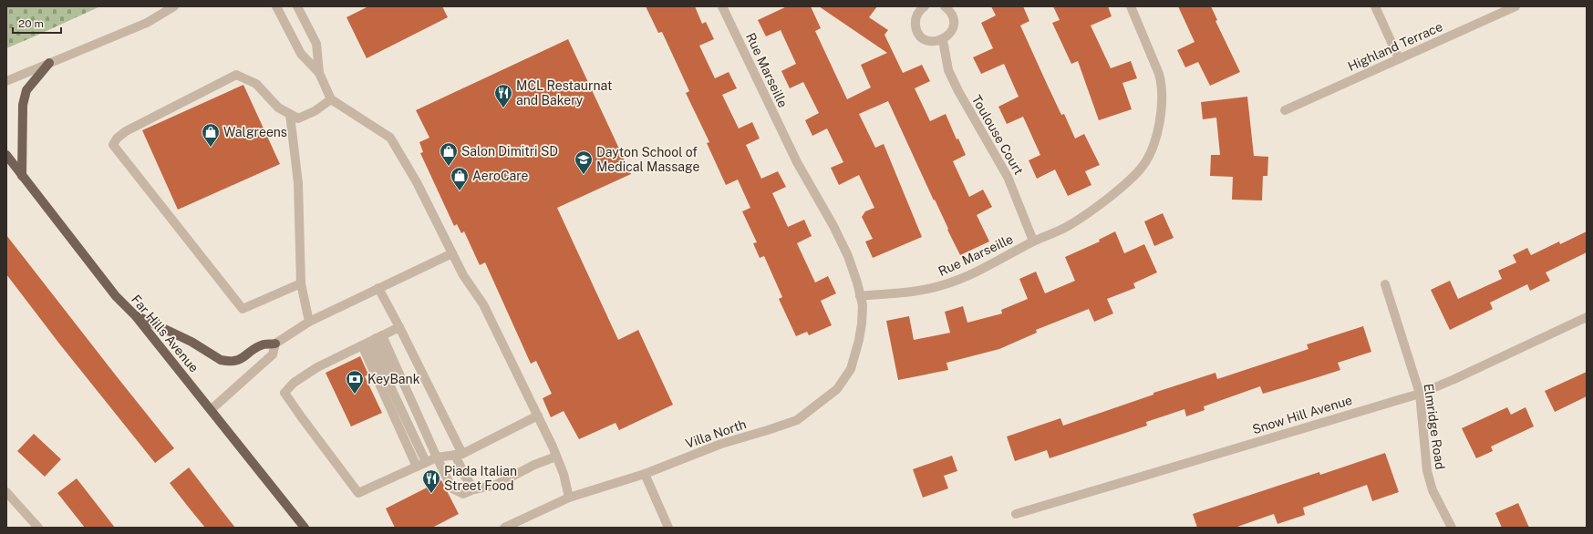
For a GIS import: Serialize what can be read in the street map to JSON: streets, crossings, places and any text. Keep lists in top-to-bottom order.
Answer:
{
  "streets": {
    "main road": ["Far Hills Avenue"],
    "street": [
      "Highland Terrace",
      "Rue Marseille",
      "Toulouse Court",
      "Snow Hill Avenue",
      "Elmridge Road",
      "Villa North"
    ]
  },
  "crossings": [
    ["Rue Marseille", "Toulouse Court"],
    ["Rue Marseille", "Villa North"],
    ["Snow Hill Avenue", "Elmridge Road"]
  ],
  "places": {
    "restaurant": ["MCL Restaurnat and Bakery", "Piada Italian Street Food"],
    "shop": ["Walgreens", "Salon Dimitri SD", "AeroCare"],
    "school or university": ["Dayton School of Medical Massage"],
    "bank": ["KeyBank"]
  },
  "scale_bar": "20 m"
}
